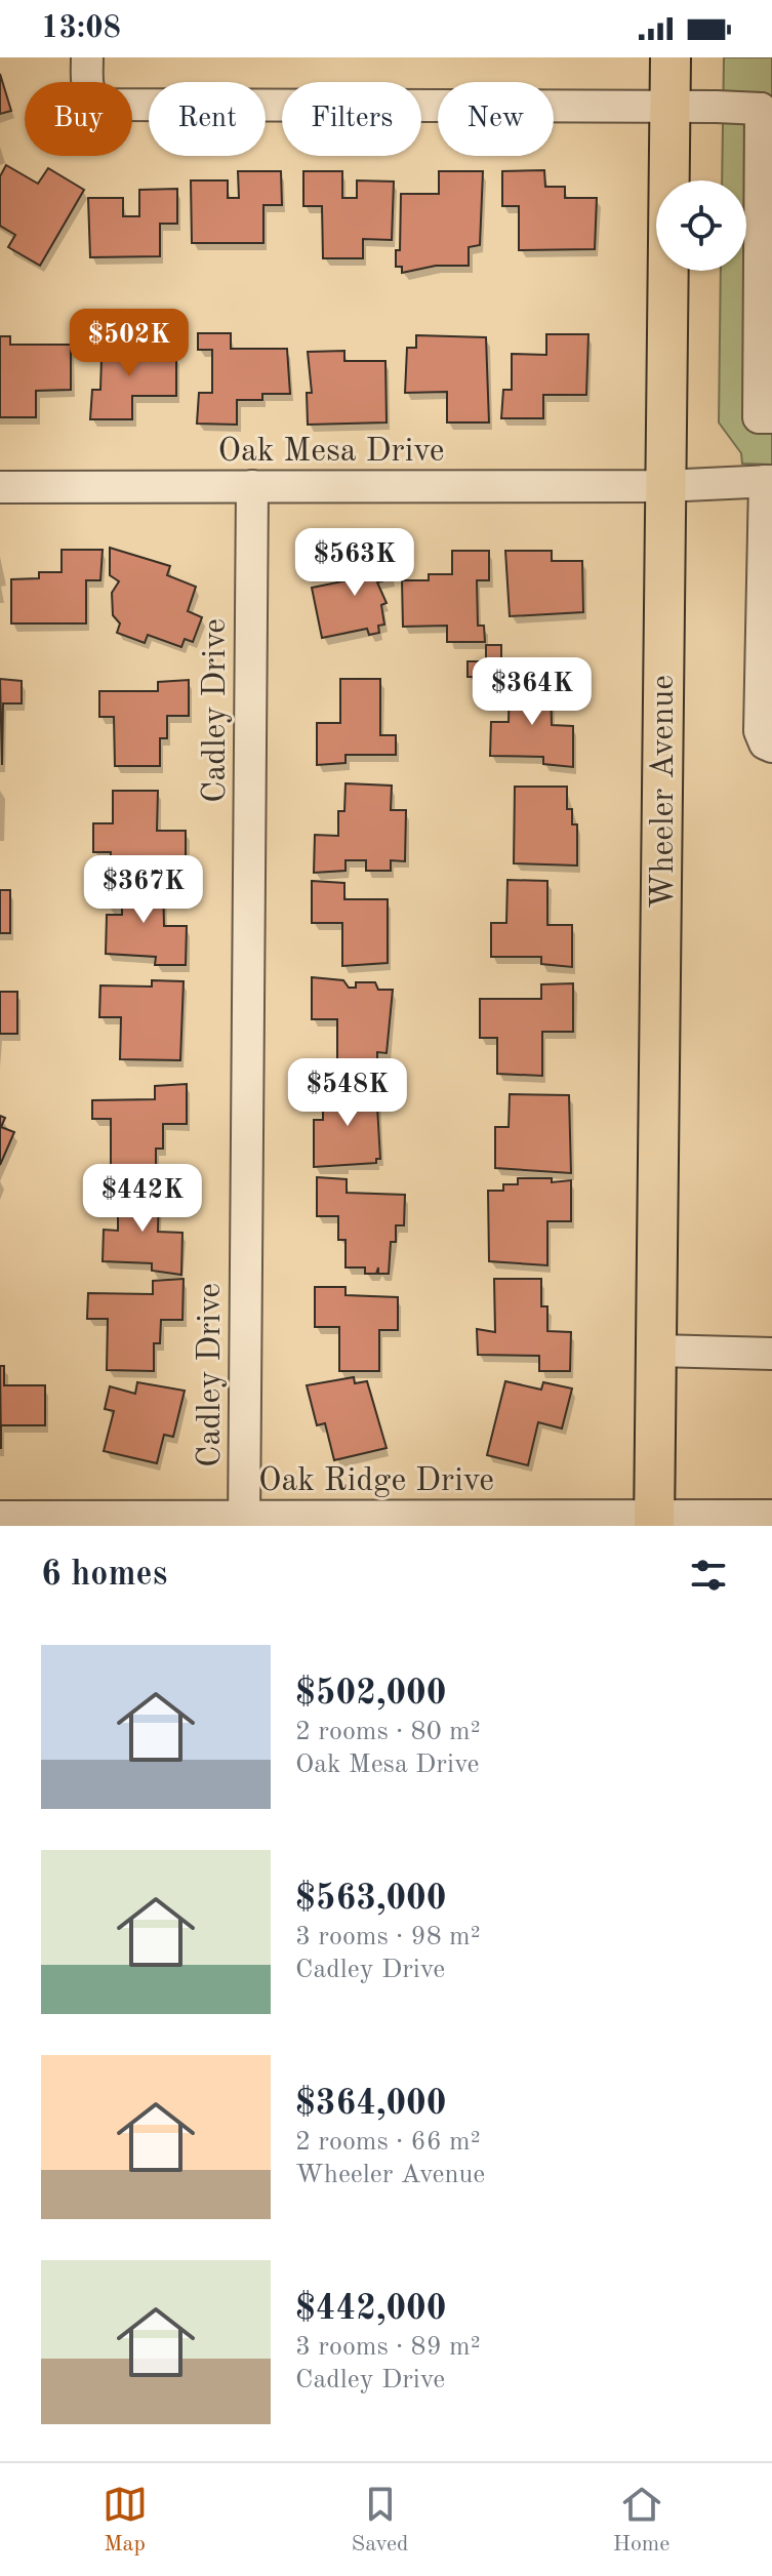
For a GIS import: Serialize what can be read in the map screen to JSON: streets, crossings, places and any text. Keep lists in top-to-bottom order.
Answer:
{
  "streets": {
    "main road": ["Wheeler Avenue"],
    "street": ["Oak Mesa Drive", "Cadley Drive", "Oak Ridge Drive"]
  },
  "crossings": [
    ["Oak Mesa Drive", "Cadley Drive"],
    ["Oak Mesa Drive", "Wheeler Avenue"],
    ["Cadley Drive", "Oak Ridge Drive"],
    ["Wheeler Avenue", "Oak Ridge Drive"]
  ],
  "page": {
    "status": "13:08",
    "chip": [
      "Buy",
      "Rent",
      "Filters",
      "New"
    ],
    "price": [
      "$502K",
      "$563K",
      "$364K",
      "$367K",
      "$548K",
      "$442K"
    ],
    "heading": "6 homes",
    "list": [
      {
        "name": "$502,000",
        "note": "2 rooms · 80 m² · Oak Mesa Drive"
      },
      {
        "name": "$563,000",
        "note": "3 rooms · 98 m² · Cadley Drive"
      },
      {
        "name": "$364,000",
        "note": "2 rooms · 66 m² · Wheeler Avenue"
      },
      {
        "name": "$442,000",
        "note": "3 rooms · 89 m² · Cadley Drive"
      }
    ],
    "tabs": ["Map", "Saved", "Home"]
  }
}
